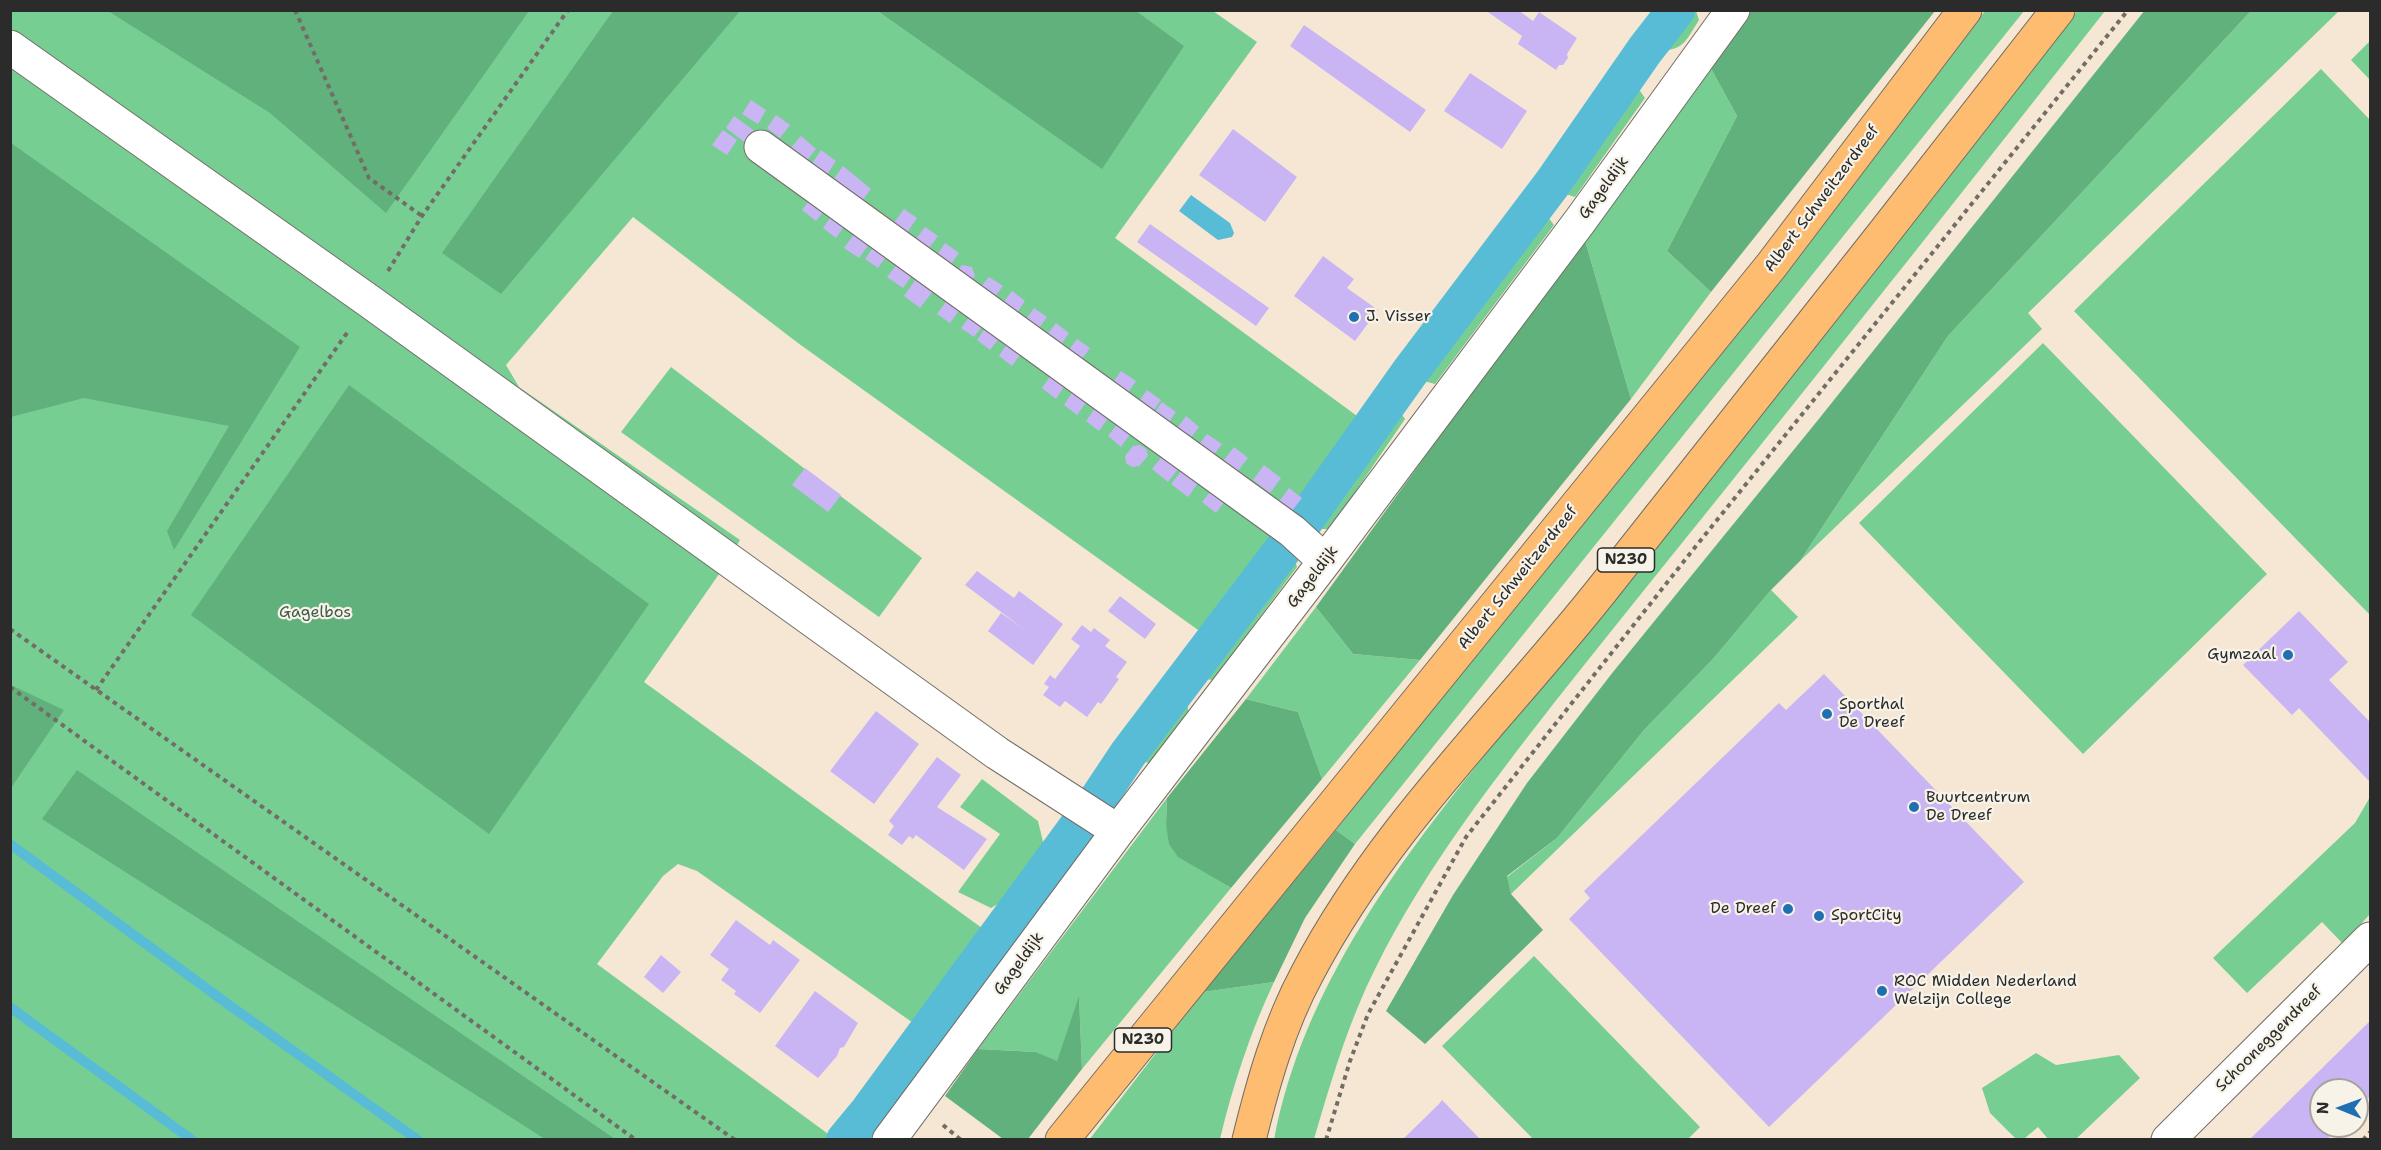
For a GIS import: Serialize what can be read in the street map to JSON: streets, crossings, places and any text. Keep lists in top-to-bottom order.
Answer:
{
  "streets": {
    "highway": ["Albert Schweitzerdreef", "N230"],
    "street": ["Gageldijk", "Schooneggendreef"]
  },
  "parks": ["Gagelbos"],
  "places": [
    "J. Visser",
    "Gymzaal",
    "Sporthal De Dreef",
    "Buurtcentrum De Dreef",
    "De Dreef",
    "SportCity",
    "ROC Midden Nederland Welzijn College"
  ],
  "north": "left"
}
